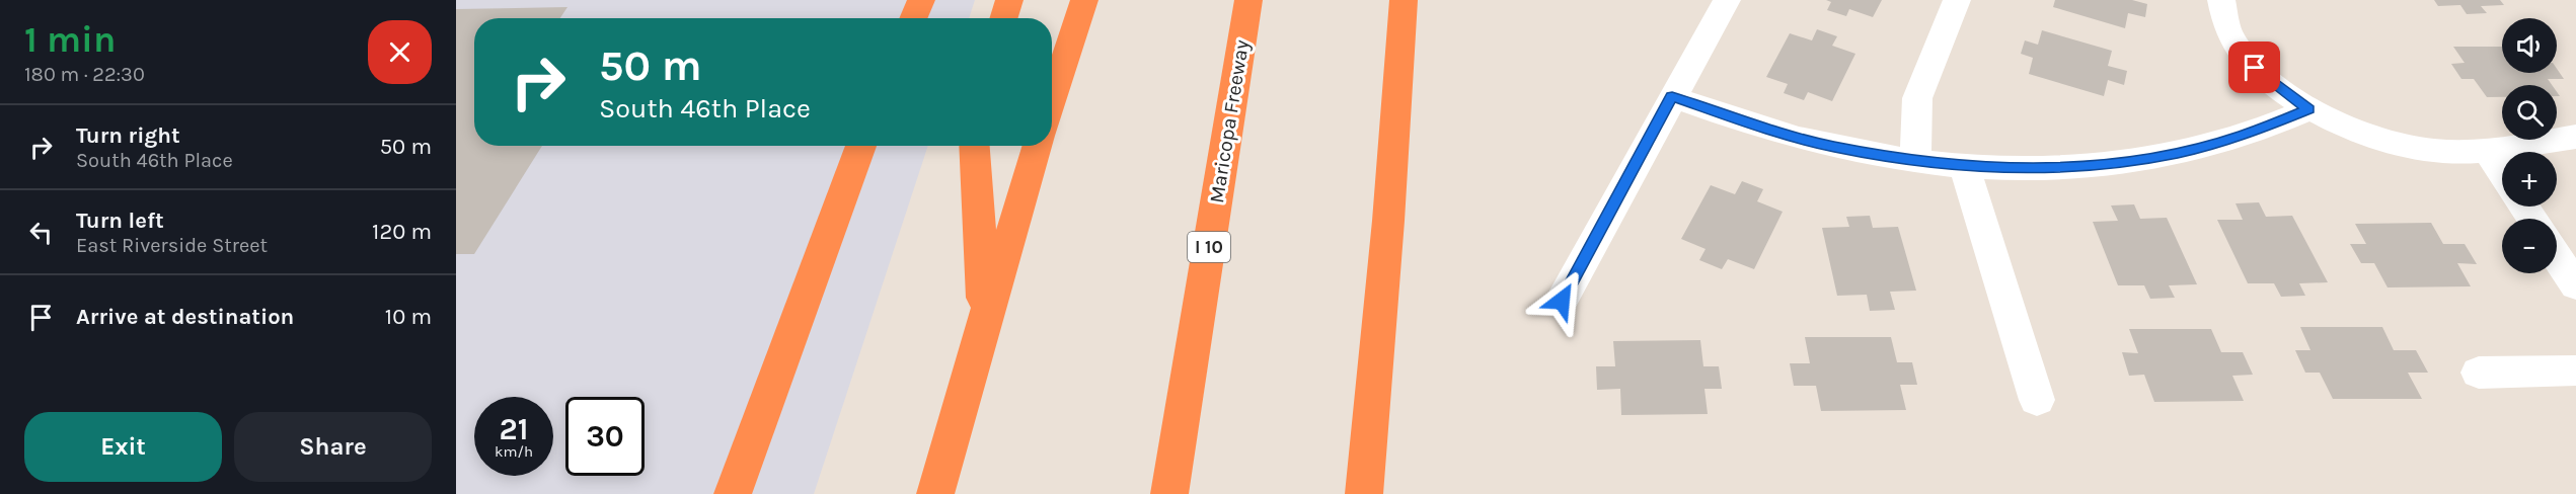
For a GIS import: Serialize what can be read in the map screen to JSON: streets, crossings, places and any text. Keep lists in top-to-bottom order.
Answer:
{
  "streets": {
    "highway": ["Maricopa Freeway", "I 10"]
  },
  "page": {
    "heading": ["1 min", "180 m · 22:30"],
    "map_buttons": ["+", "−"],
    "turn": ["50 m", "South 46th Place"],
    "list": [
      {
        "name": "Turn right",
        "note": "South 46th Place",
        "value": "50 m"
      },
      {
        "name": "Turn left",
        "note": "East Riverside Street",
        "value": "120 m"
      },
      {
        "name": "Arrive at destination",
        "value": "10 m"
      }
    ],
    "speed": "21 km/h",
    "limit": "30",
    "buttons": ["Exit", "Share"]
  }
}
